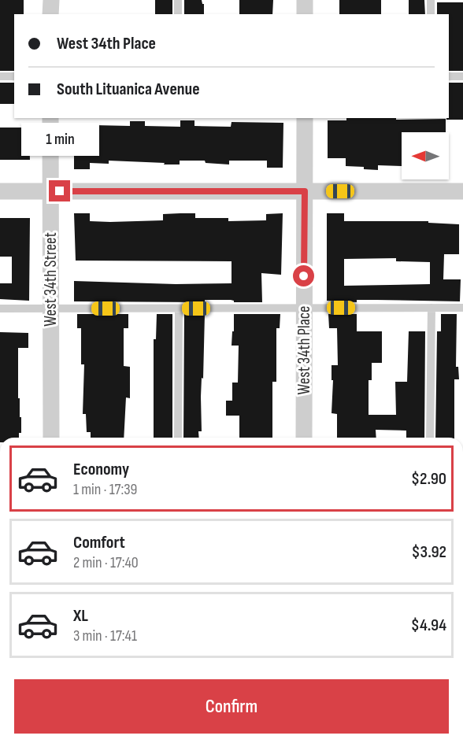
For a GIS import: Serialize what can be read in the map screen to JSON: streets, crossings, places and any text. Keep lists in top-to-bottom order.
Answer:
{
  "streets": {
    "street": ["West 34th Street", "West 34th Place"]
  },
  "north": "left",
  "page": {
    "banner": ["West 34th Place", "South Lituanica Avenue"],
    "bubble": "1 min",
    "list": [
      {
        "name": "Economy",
        "note": "1 min · 17:39",
        "value": "$2.90"
      },
      {
        "name": "Comfort",
        "note": "2 min · 17:40",
        "value": "$3.92"
      },
      {
        "name": "XL",
        "note": "3 min · 17:41",
        "value": "$4.94"
      }
    ],
    "buttons": "Confirm"
  }
}
